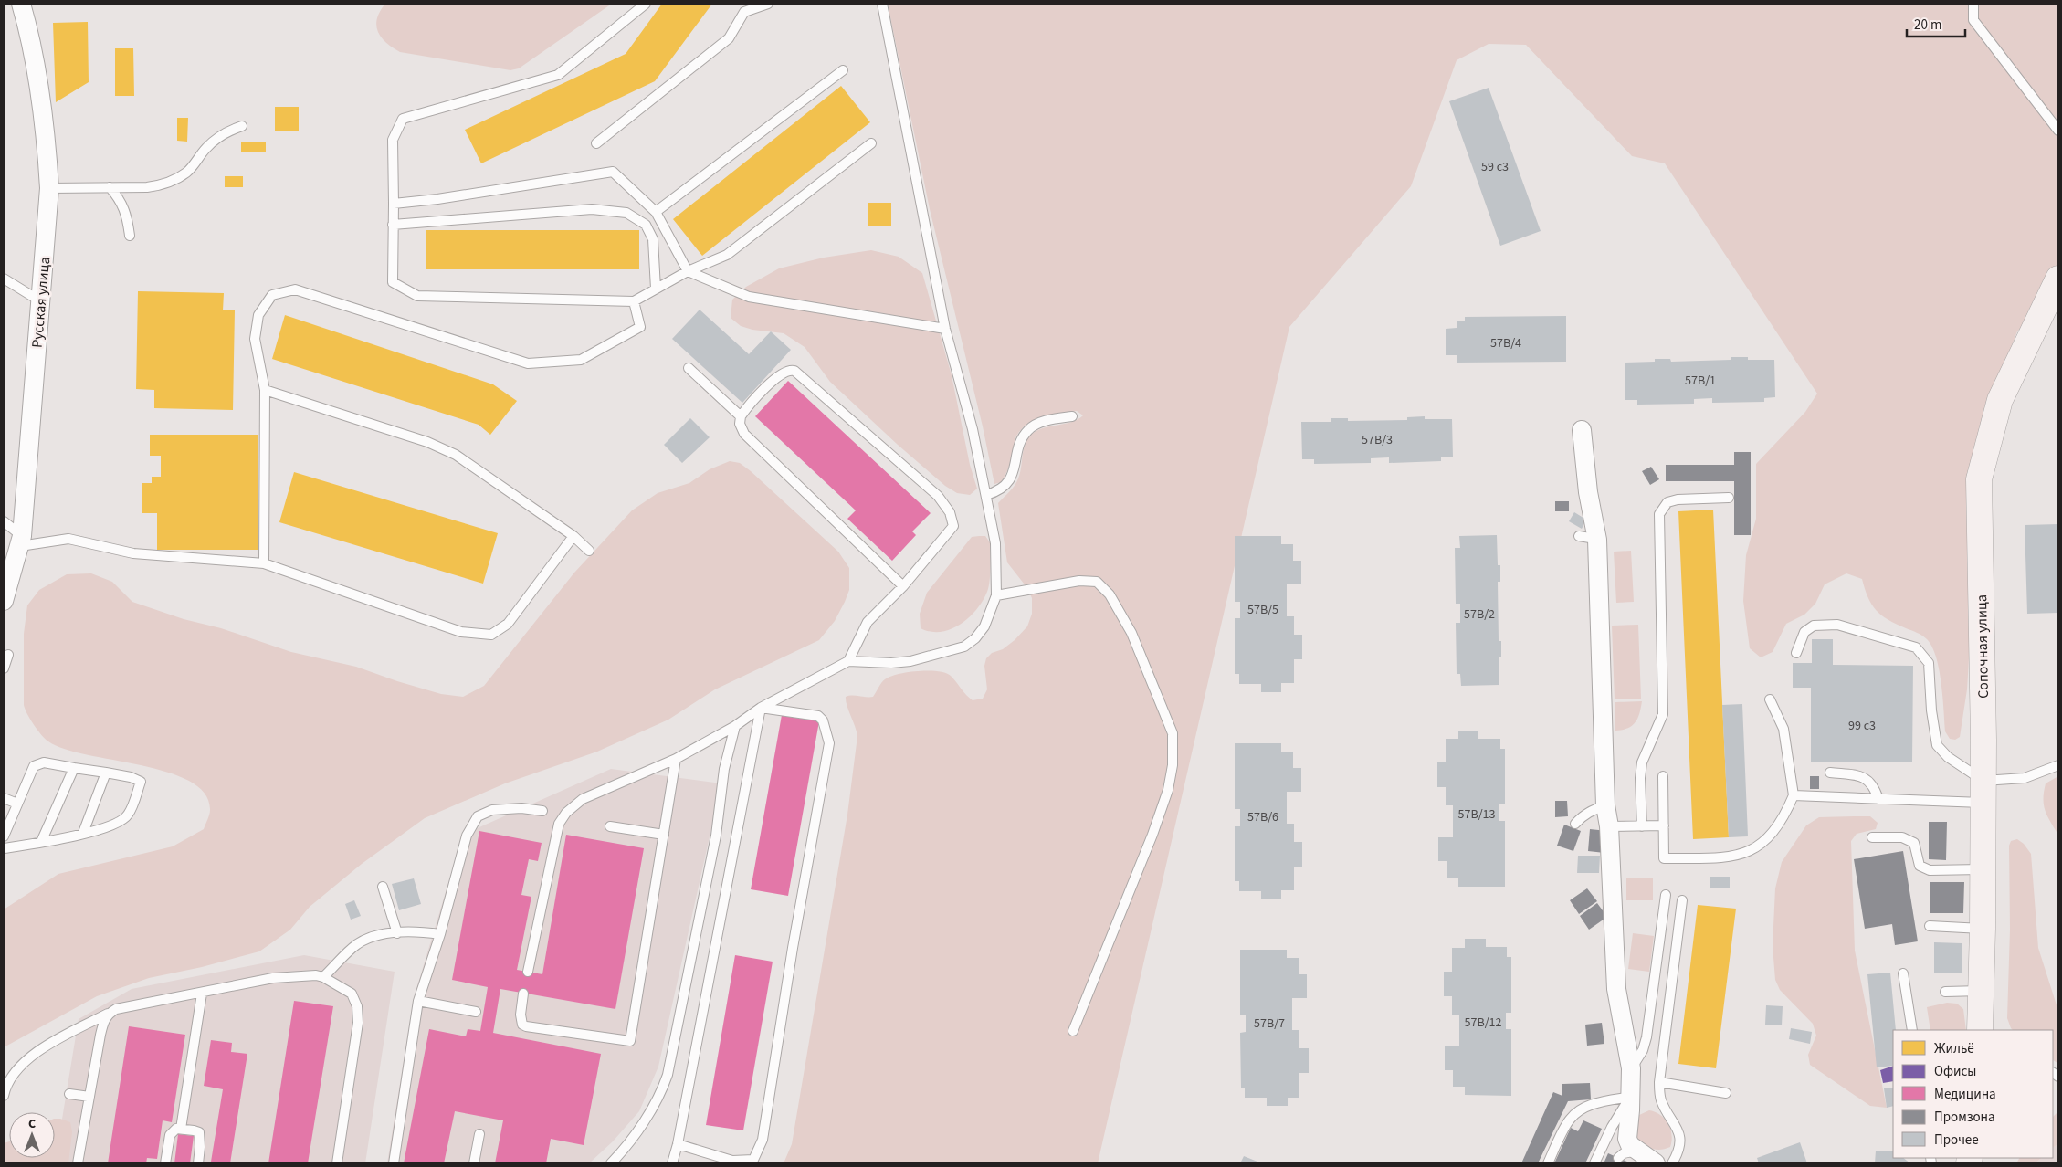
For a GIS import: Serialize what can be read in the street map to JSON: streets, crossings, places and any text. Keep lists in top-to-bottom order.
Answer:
{
  "streets": {
    "main road": ["Сопочная улица"],
    "street": ["Русская улица"]
  },
  "house_numbers": [
    "59 с3",
    "57В/4",
    "57В/1",
    "57В/3",
    "57В/5",
    "57В/2",
    "99 с3",
    "57В/13",
    "57В/6",
    "57В/12",
    "57В/7"
  ],
  "legend": [
    "Жильё",
    "Офисы",
    "Медицина",
    "Промзона",
    "Прочее"
  ],
  "scale_bar": "20 m",
  "north": "top"
}
